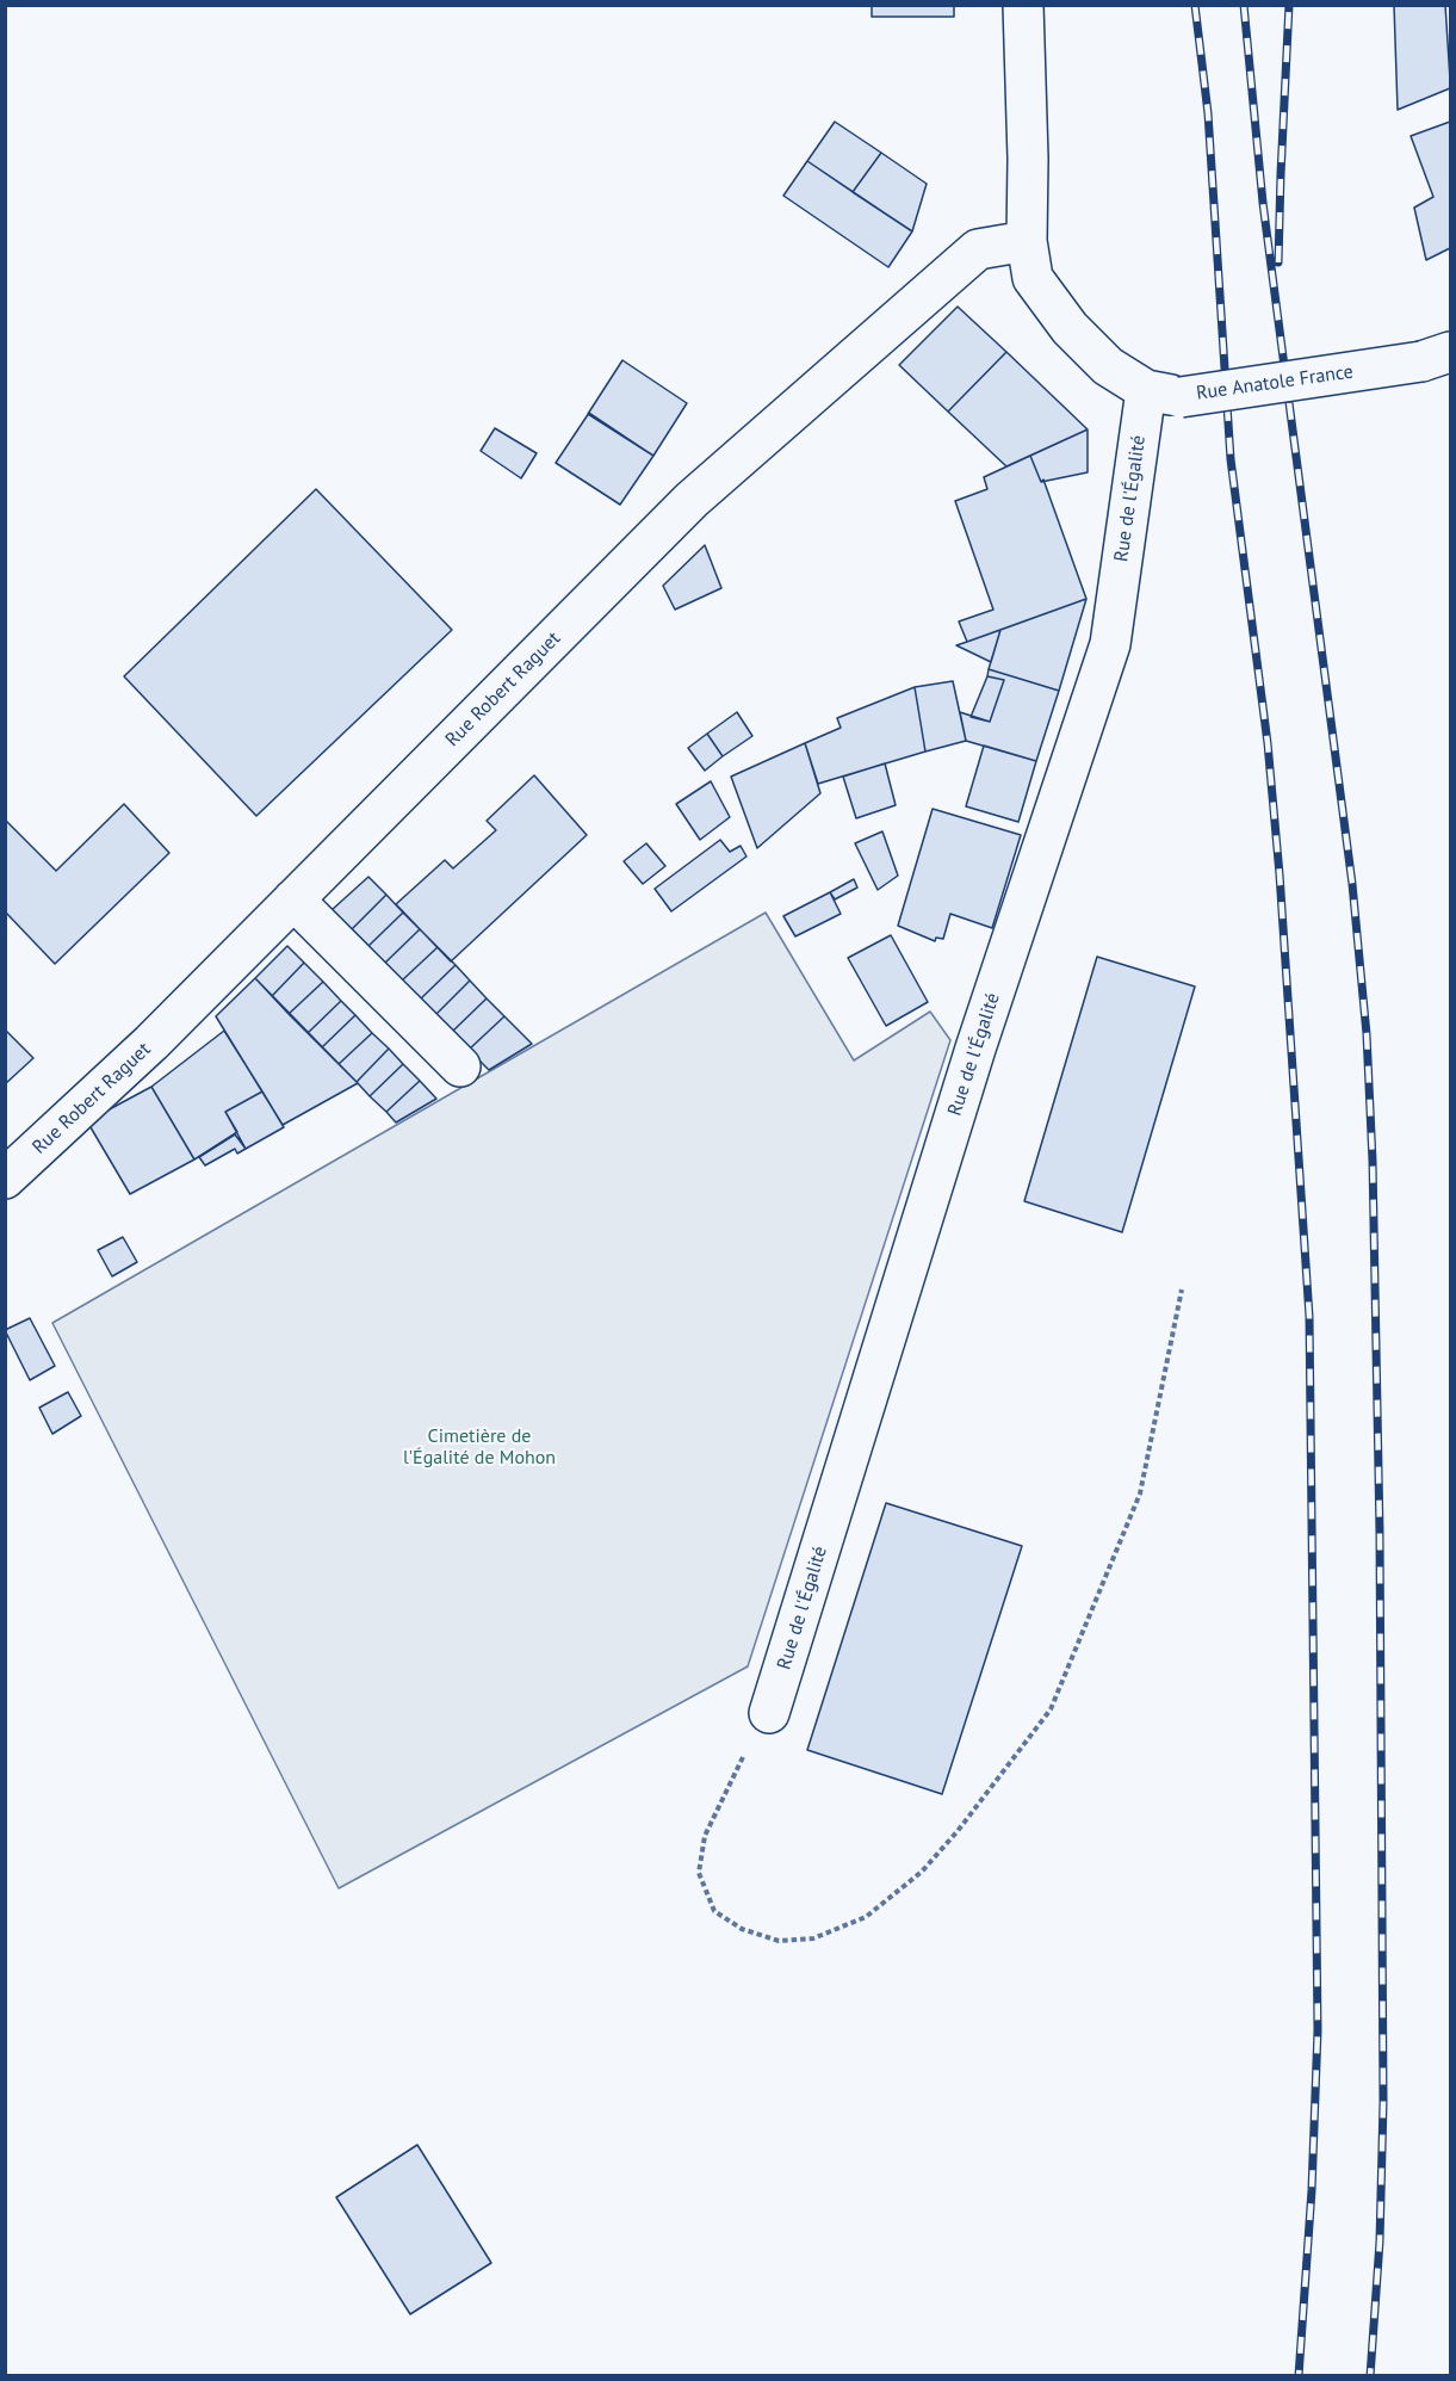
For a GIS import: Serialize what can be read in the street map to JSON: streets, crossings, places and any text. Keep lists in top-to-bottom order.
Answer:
{
  "streets": {
    "street": ["Rue Anatole France", "Rue de l'Égalité", "Rue Robert Raguet"]
  },
  "crossings": [
    ["Rue Anatole France", "Rue de l'Égalité"]
  ],
  "parks": ["Cimetière de l'Égalité de Mohon"]
}
